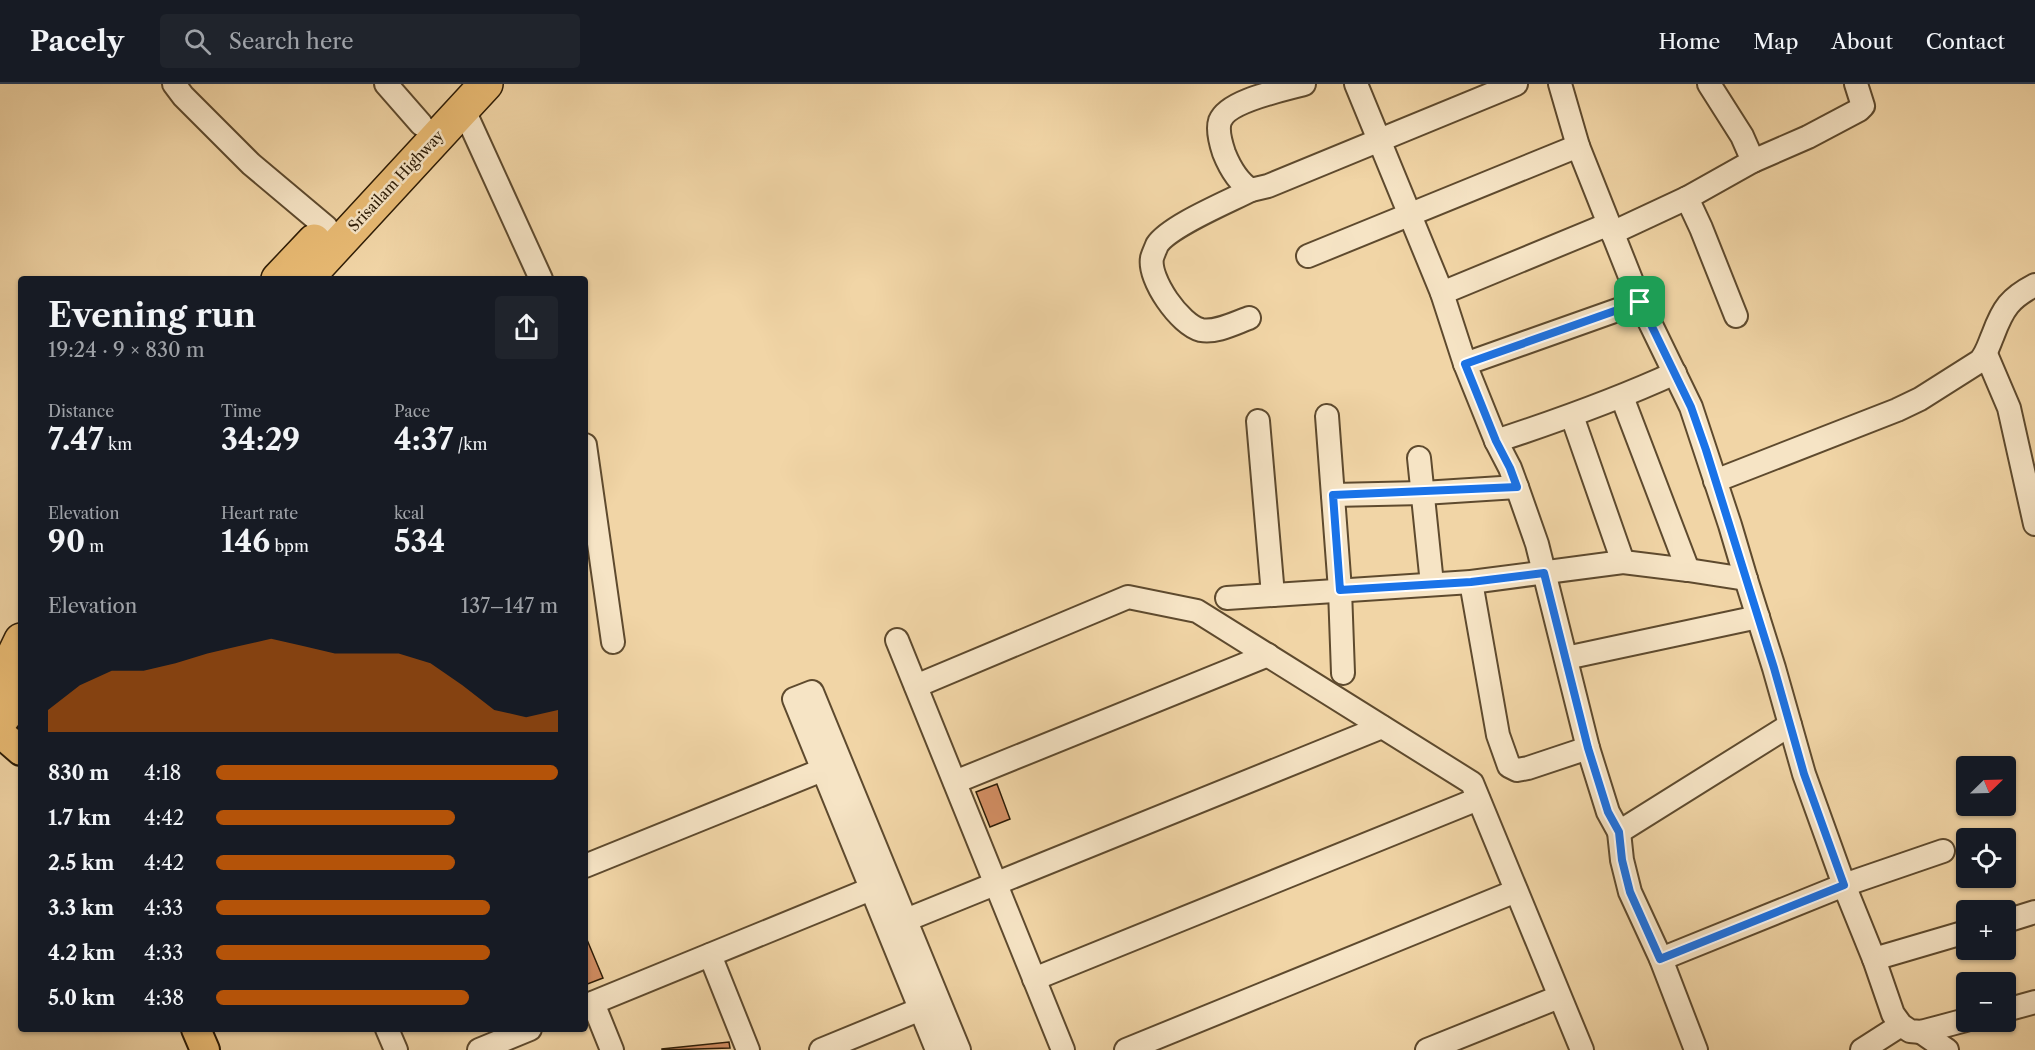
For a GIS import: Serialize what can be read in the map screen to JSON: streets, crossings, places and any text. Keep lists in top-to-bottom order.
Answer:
{
  "streets": {
    "highway": ["Srisailam Highway"]
  },
  "north": "top right",
  "page": {
    "header": "Pacely",
    "search": "Search here",
    "nav": [
      "Home",
      "Map",
      "About",
      "Contact"
    ],
    "heading": ["Evening run", "19:24 · 9 × 830 m"],
    "stats": [
      ["Distance", "7.47 km"],
      ["Time", "34:29"],
      ["Pace", "4:37 /km"],
      ["Elevation", "90 m"],
      ["Heart rate", "146 bpm"],
      ["kcal", "534"]
    ],
    "chart": ["Elevation", "137–147 m"],
    "list": [
      {
        "name": "830 m",
        "note": "4:18"
      },
      {
        "name": "1.7 km",
        "note": "4:42"
      },
      {
        "name": "2.5 km",
        "note": "4:42"
      },
      {
        "name": "3.3 km",
        "note": "4:33"
      },
      {
        "name": "4.2 km",
        "note": "4:33"
      },
      {
        "name": "5.0 km",
        "note": "4:38"
      }
    ],
    "map_buttons": ["+", "−"]
  }
}
